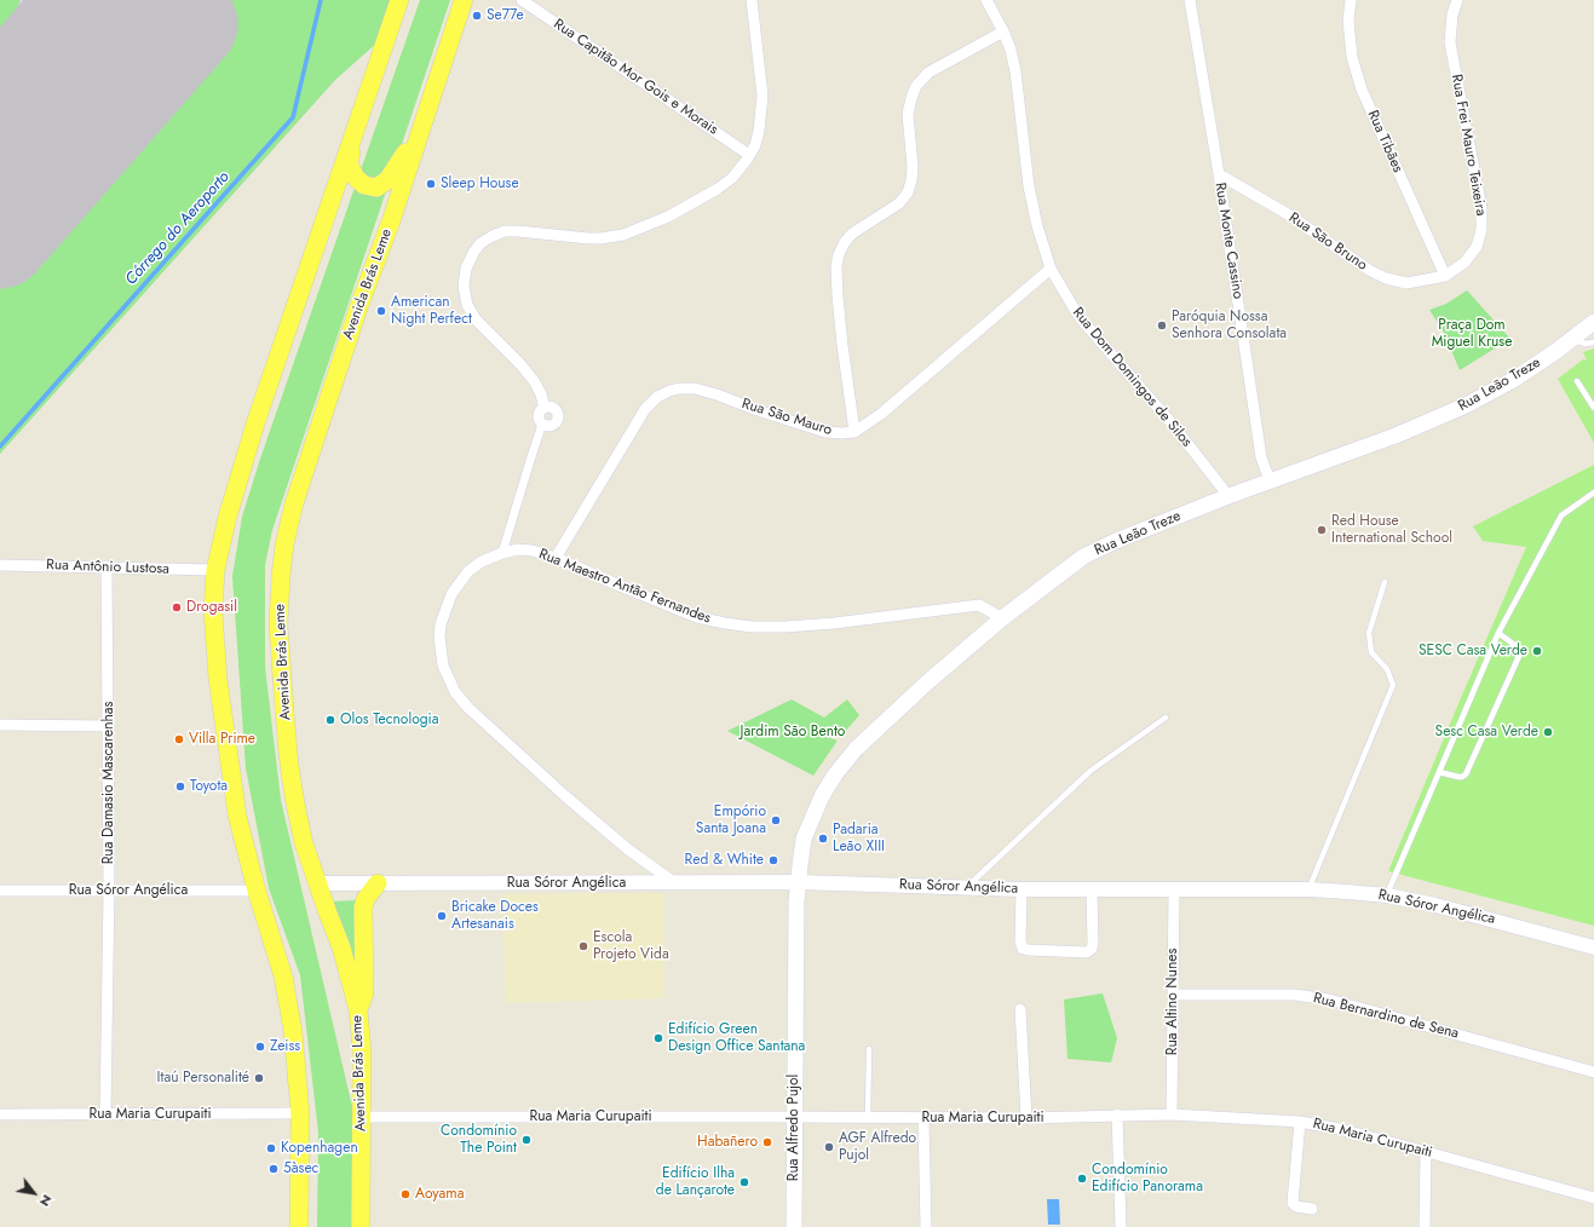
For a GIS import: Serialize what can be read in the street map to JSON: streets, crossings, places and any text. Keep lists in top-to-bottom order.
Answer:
{
  "streets": {
    "main road": ["Avenida Brás Leme", "Rua Leão Treze", "Rua Alfredo Pujol"],
    "street": [
      "Rua Capitão Mor Gois e Morais",
      "Rua Tibães",
      "Rua Frei Mauro Teixeira",
      "Rua Monte Cassino",
      "Rua São Bruno",
      "Rua Dom Domingos de Silos",
      "Rua São Mauro",
      "Rua Antônio Lustosa",
      "Rua Maestro Antão Fernandes",
      "Rua Damasio Mascarenhas",
      "Rua Sóror Angélica",
      "Rua Altino Nunes",
      "Rua Bernardino de Sena",
      "Rua Maria Curupaiti"
    ]
  },
  "crossings": [
    ["Rua Tibães", "Rua Frei Mauro Teixeira"],
    ["Rua Tibães", "Rua São Bruno"],
    ["Rua Frei Mauro Teixeira", "Rua São Bruno"],
    ["Rua Monte Cassino", "Rua São Bruno"],
    ["Rua Monte Cassino", "Rua Leão Treze"],
    ["Avenida Brás Leme", "Rua Sóror Angélica"],
    ["Avenida Brás Leme", "Rua Maria Curupaiti"],
    ["Rua Dom Domingos de Silos", "Rua Leão Treze"],
    ["Rua Leão Treze", "Rua Maestro Antão Fernandes"],
    ["Rua Leão Treze", "Rua Sóror Angélica"],
    ["Rua Leão Treze", "Rua Alfredo Pujol"],
    ["Rua São Mauro", "Rua Maestro Antão Fernandes"],
    ["Rua Antônio Lustosa", "Rua Damasio Mascarenhas"],
    ["Rua Maestro Antão Fernandes", "Rua Sóror Angélica"],
    ["Rua Damasio Mascarenhas", "Rua Sóror Angélica"],
    ["Rua Damasio Mascarenhas", "Rua Maria Curupaiti"],
    ["Rua Sóror Angélica", "Rua Altino Nunes"],
    ["Rua Sóror Angélica", "Rua Alfredo Pujol"],
    ["Rua Altino Nunes", "Rua Bernardino de Sena"],
    ["Rua Altino Nunes", "Rua Maria Curupaiti"],
    ["Rua Maria Curupaiti", "Rua Alfredo Pujol"]
  ],
  "water": ["Córrego do Aeroporto"],
  "parks": ["Praça Dom Miguel Kruse", "Jardim São Bento"],
  "places": [
    "Se77e",
    "Sleep House",
    "American Night Perfect",
    "Paróquia Nossa Senhora Consolata",
    "Red House International School",
    "Drogasil",
    "SESC Casa Verde",
    "Olos Tecnologia",
    "Sesc Casa Verde",
    "Villa Prime",
    "Toyota",
    "Empório Santa Joana",
    "Padaria Leão XIII",
    "Red & White",
    "Bricake Doces Artesanais",
    "Escola Projeto Vida",
    "Edifício Green Design Office Santana",
    "Zeiss",
    "Itaú Personalité",
    "Condomínio The Point",
    "Habañero",
    "AGF Alfredo Pujol",
    "Kopenhagen",
    "5àsec",
    "Condomínio Edifício Panorama",
    "Edifício Ilha de Lançarote",
    "Aoyama"
  ],
  "north": "bottom right"
}
